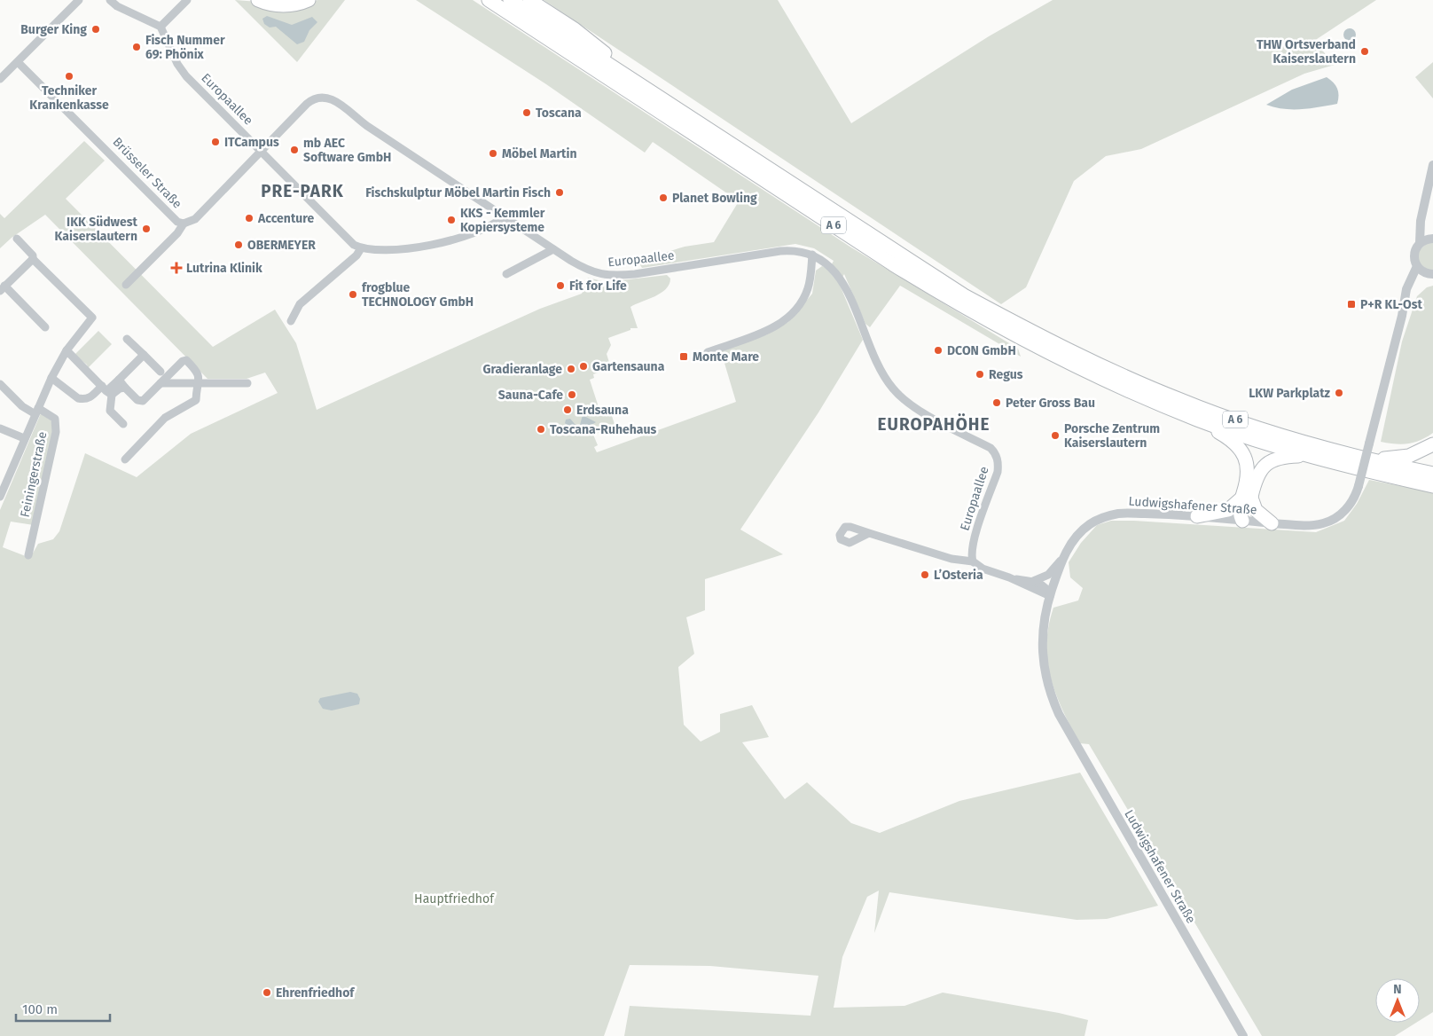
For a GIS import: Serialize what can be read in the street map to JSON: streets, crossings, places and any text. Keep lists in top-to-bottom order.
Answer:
{
  "streets": {
    "highway": ["A 6"],
    "street": [
      "Europaallee",
      "Brüsseler Straße",
      "Feiningerstraße",
      "Ludwigshafener Straße"
    ]
  },
  "crossings": [
    ["Europaallee", "Brüsseler Straße"]
  ],
  "districts": ["PRE-PARK", "EUROPAHÖHE"],
  "parks": ["Hauptfriedhof"],
  "places": {
    "other": [
      "Burger King",
      "Fisch Nummer 69: Phönix",
      "THW Ortsverband Kaiserslautern",
      "Techniker Krankenkasse",
      "Toscana",
      "ITCampus",
      "mb AEC Software GmbH",
      "Möbel Martin",
      "Fischskulptur Möbel Martin Fisch",
      "Planet Bowling",
      "Accenture",
      "KKS - Kemmler Kopiersysteme",
      "IKK Südwest Kaiserslautern",
      "OBERMEYER",
      "Fit for Life",
      "frogblue TECHNOLOGY GmbH",
      "DCON GmbH",
      "Gartensauna",
      "Gradieranlage",
      "Regus",
      "LKW Parkplatz",
      "Sauna-Cafe",
      "Peter Gross Bau",
      "Erdsauna",
      "Toscana-Ruhehaus",
      "Porsche Zentrum Kaiserslautern",
      "L’Osteria",
      "Ehrenfriedhof"
    ],
    "health": ["Lutrina Klinik"],
    "transit": ["P+R KL-Ost", "Monte Mare"]
  },
  "scale_bar": "100 m",
  "north": "top"
}
